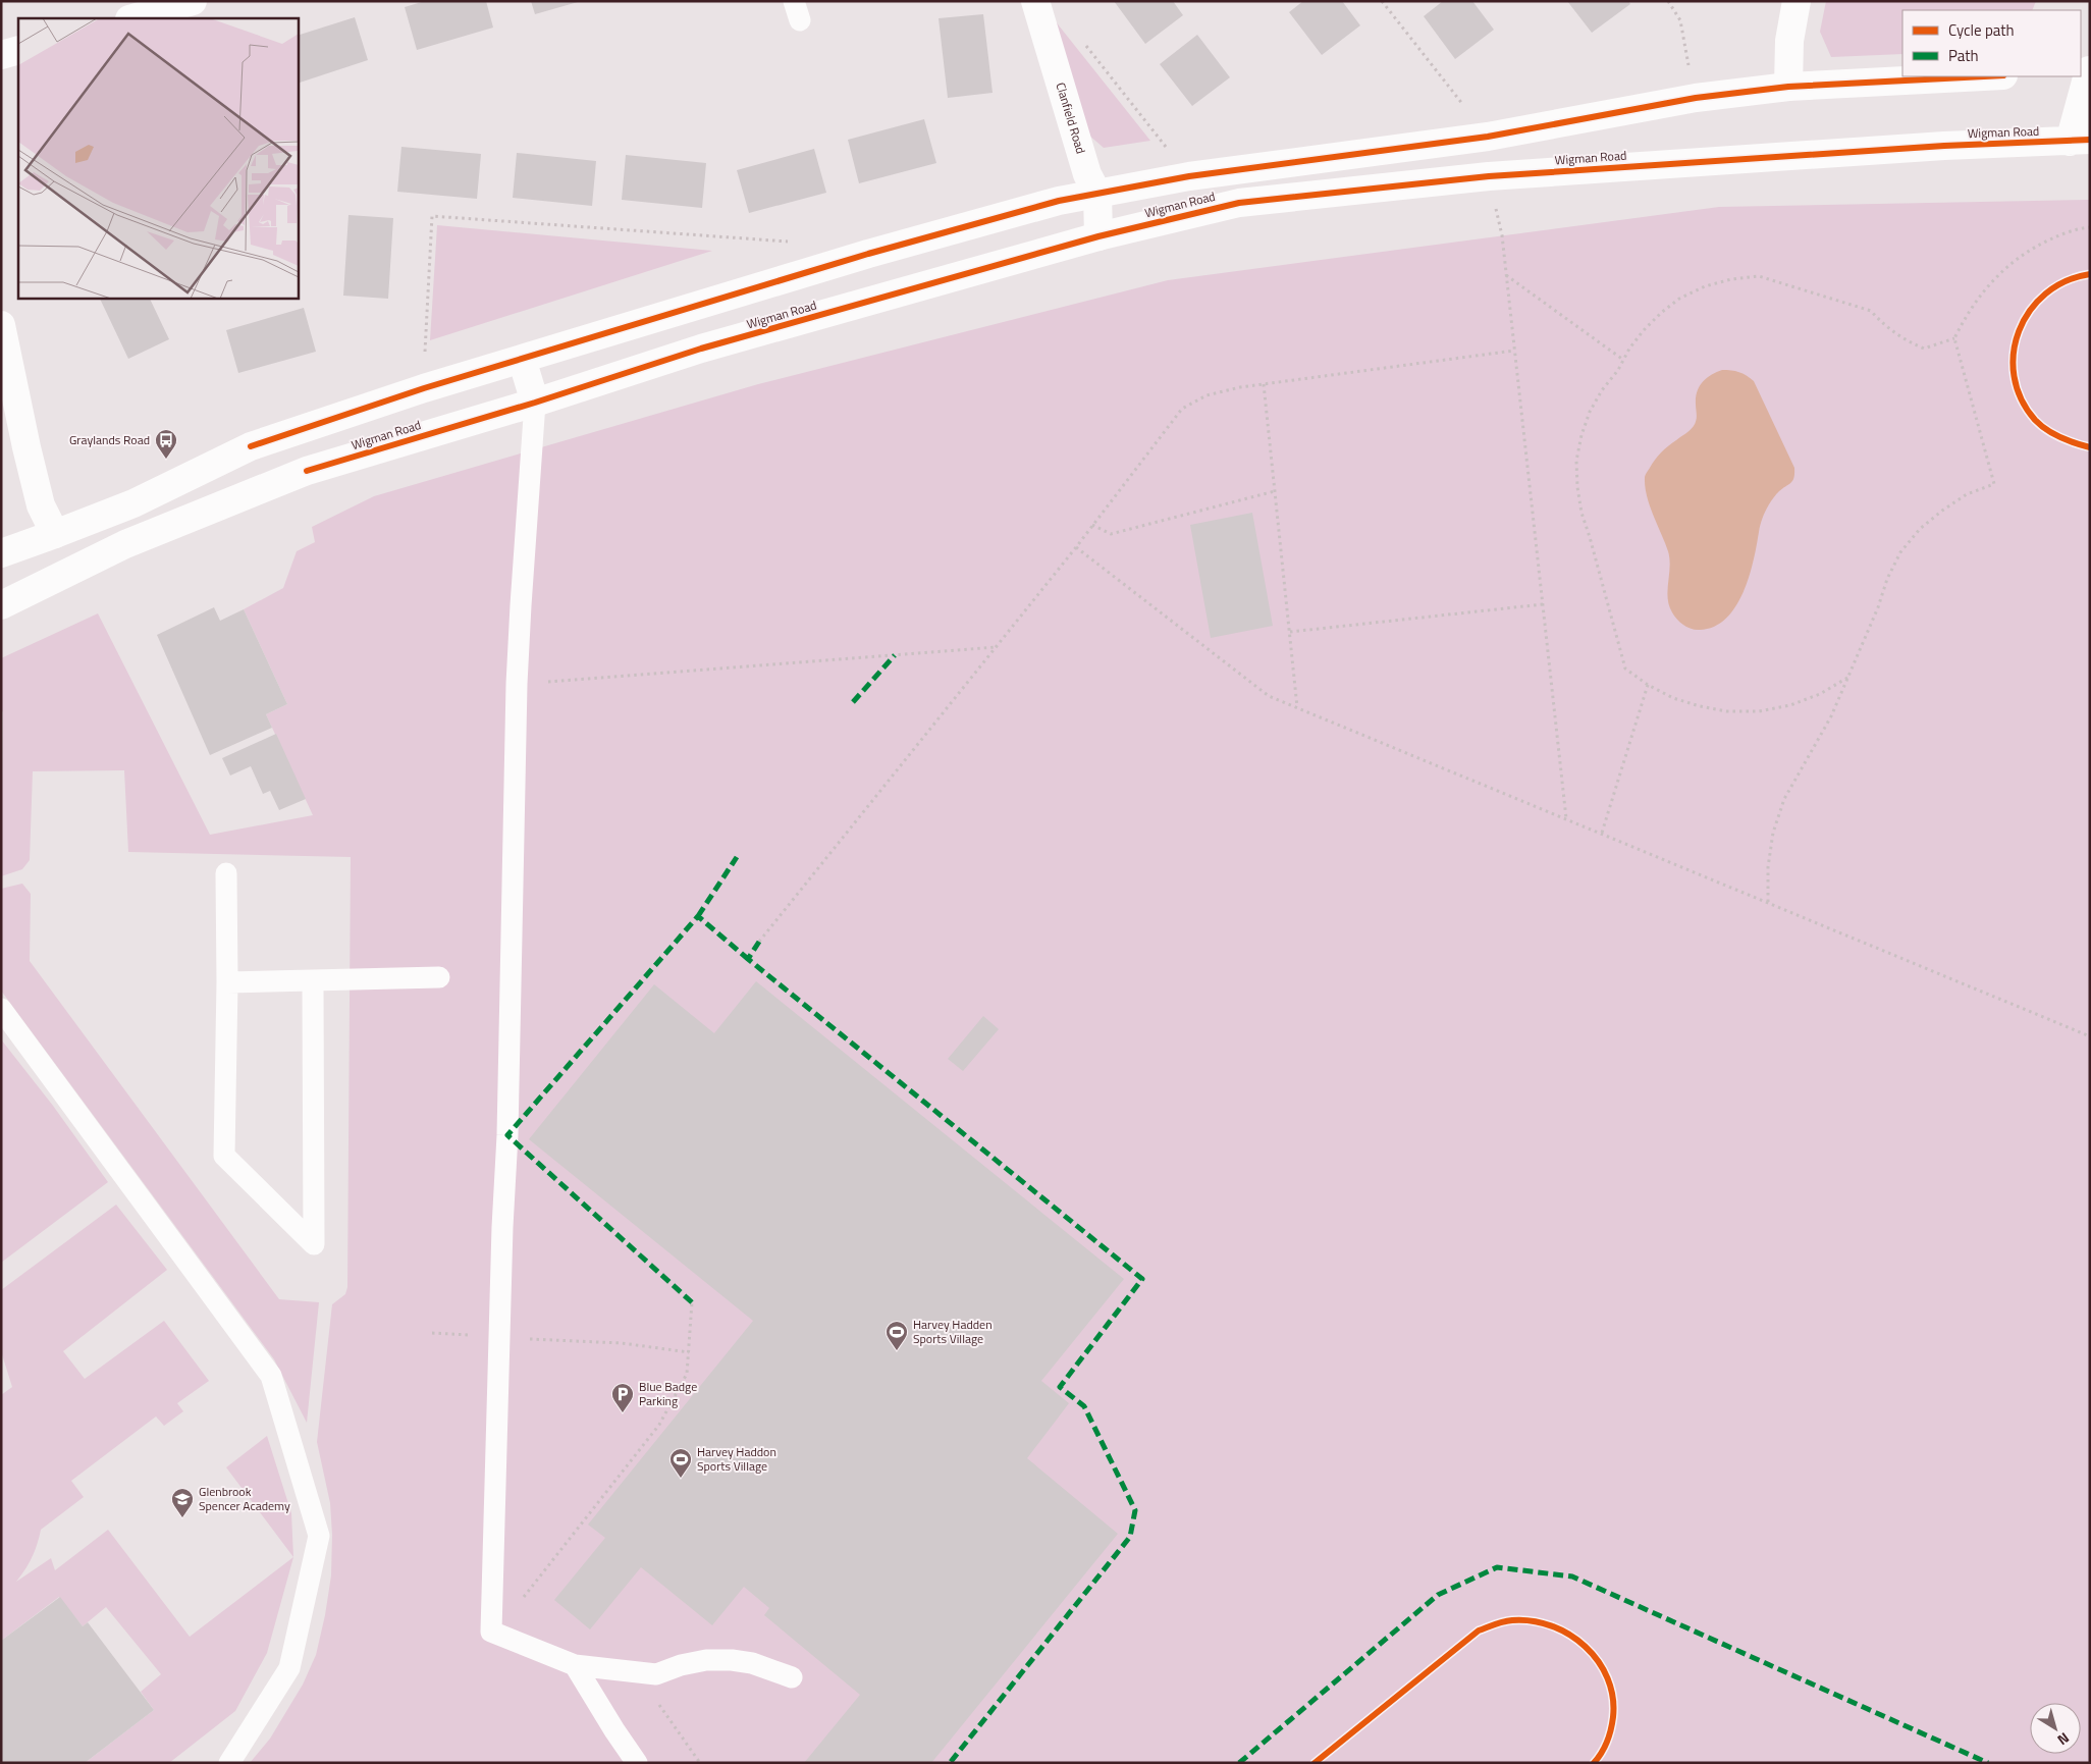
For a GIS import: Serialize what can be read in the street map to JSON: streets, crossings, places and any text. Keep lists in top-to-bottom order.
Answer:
{
  "streets": {
    "street": ["Clanfield Road", "Wigman Road"]
  },
  "crossings": [
    ["Clanfield Road", "Wigman Road"]
  ],
  "places": {
    "bus stop": ["Graylands Road"],
    "sports": ["Harvey Hadden Sports Village", "Harvey Haddon Sports Village"],
    "parking": ["Blue Badge Parking"],
    "school or university": ["Glenbrook Spencer Academy"]
  },
  "legend": ["Cycle path", "Path"],
  "north": "bottom right"
}
